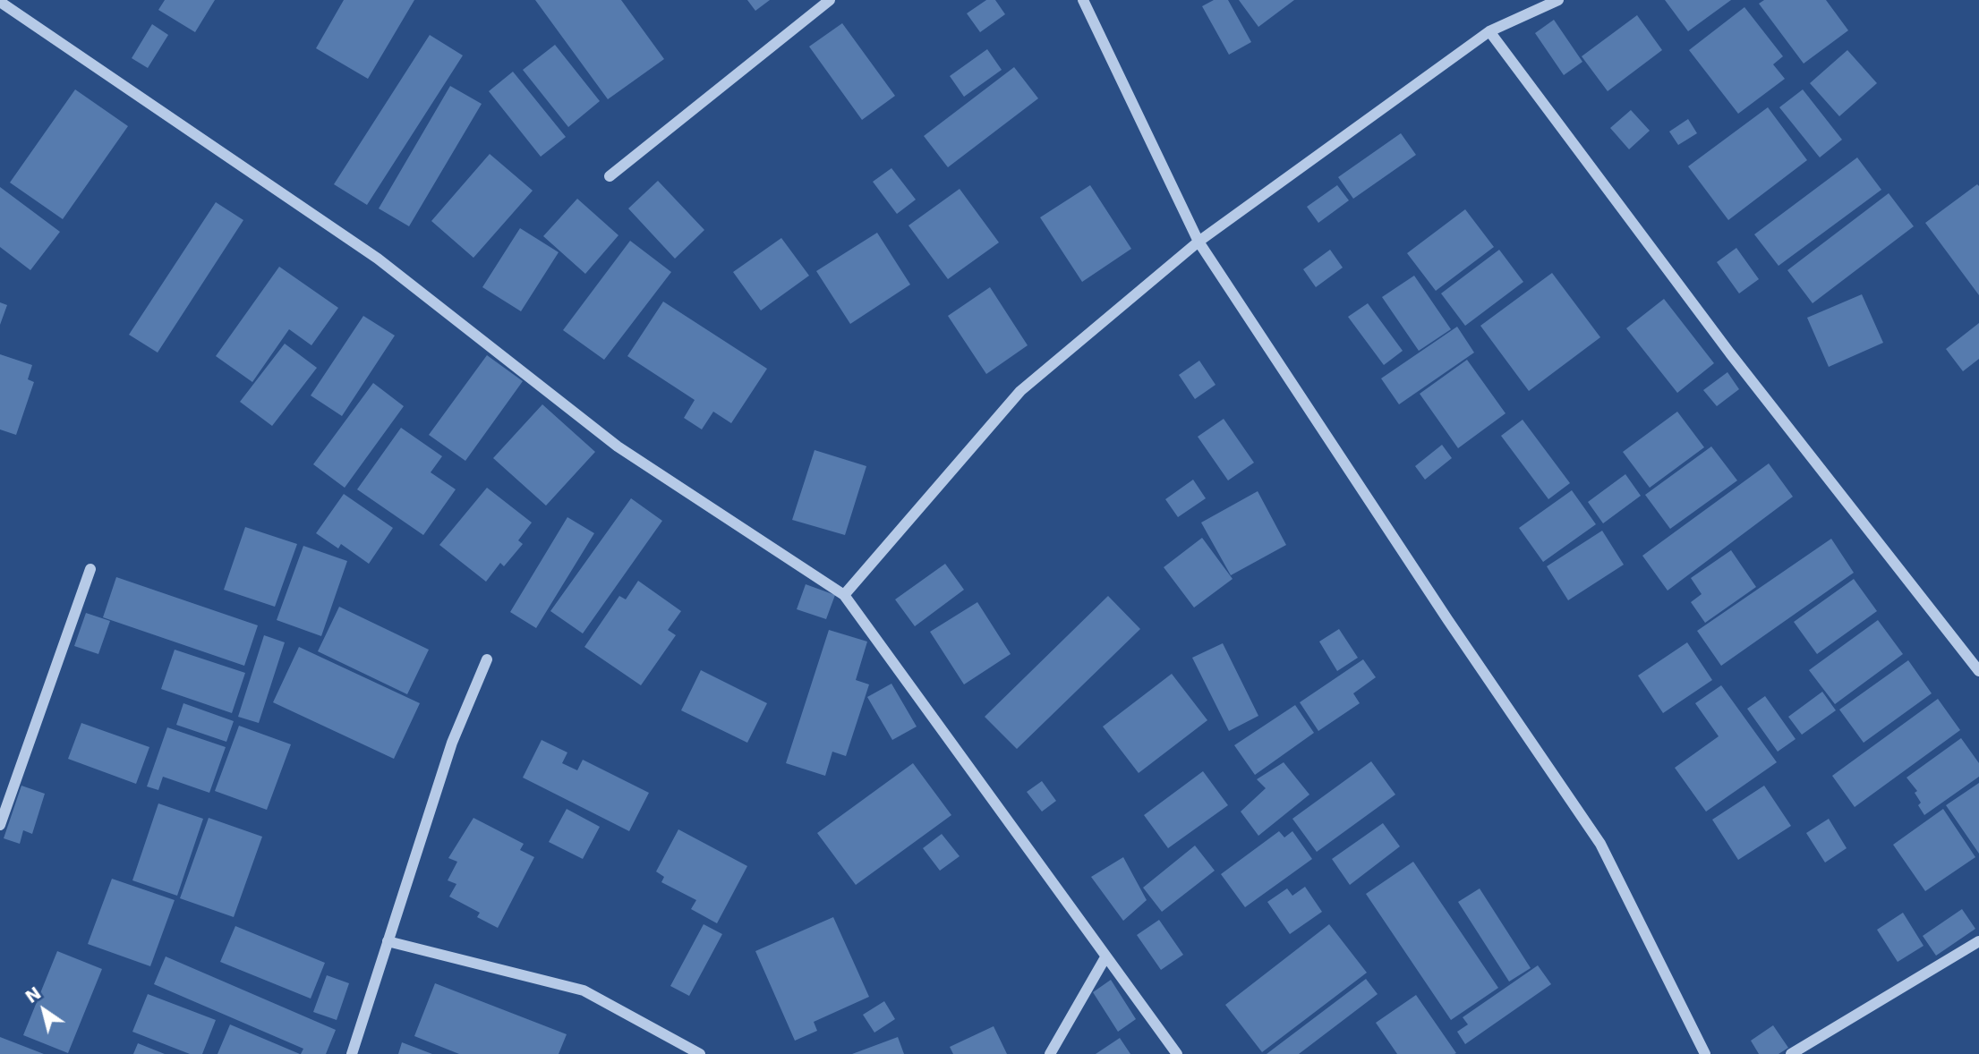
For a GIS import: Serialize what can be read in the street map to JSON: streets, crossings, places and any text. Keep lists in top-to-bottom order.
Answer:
{
  "north": "top left"
}
